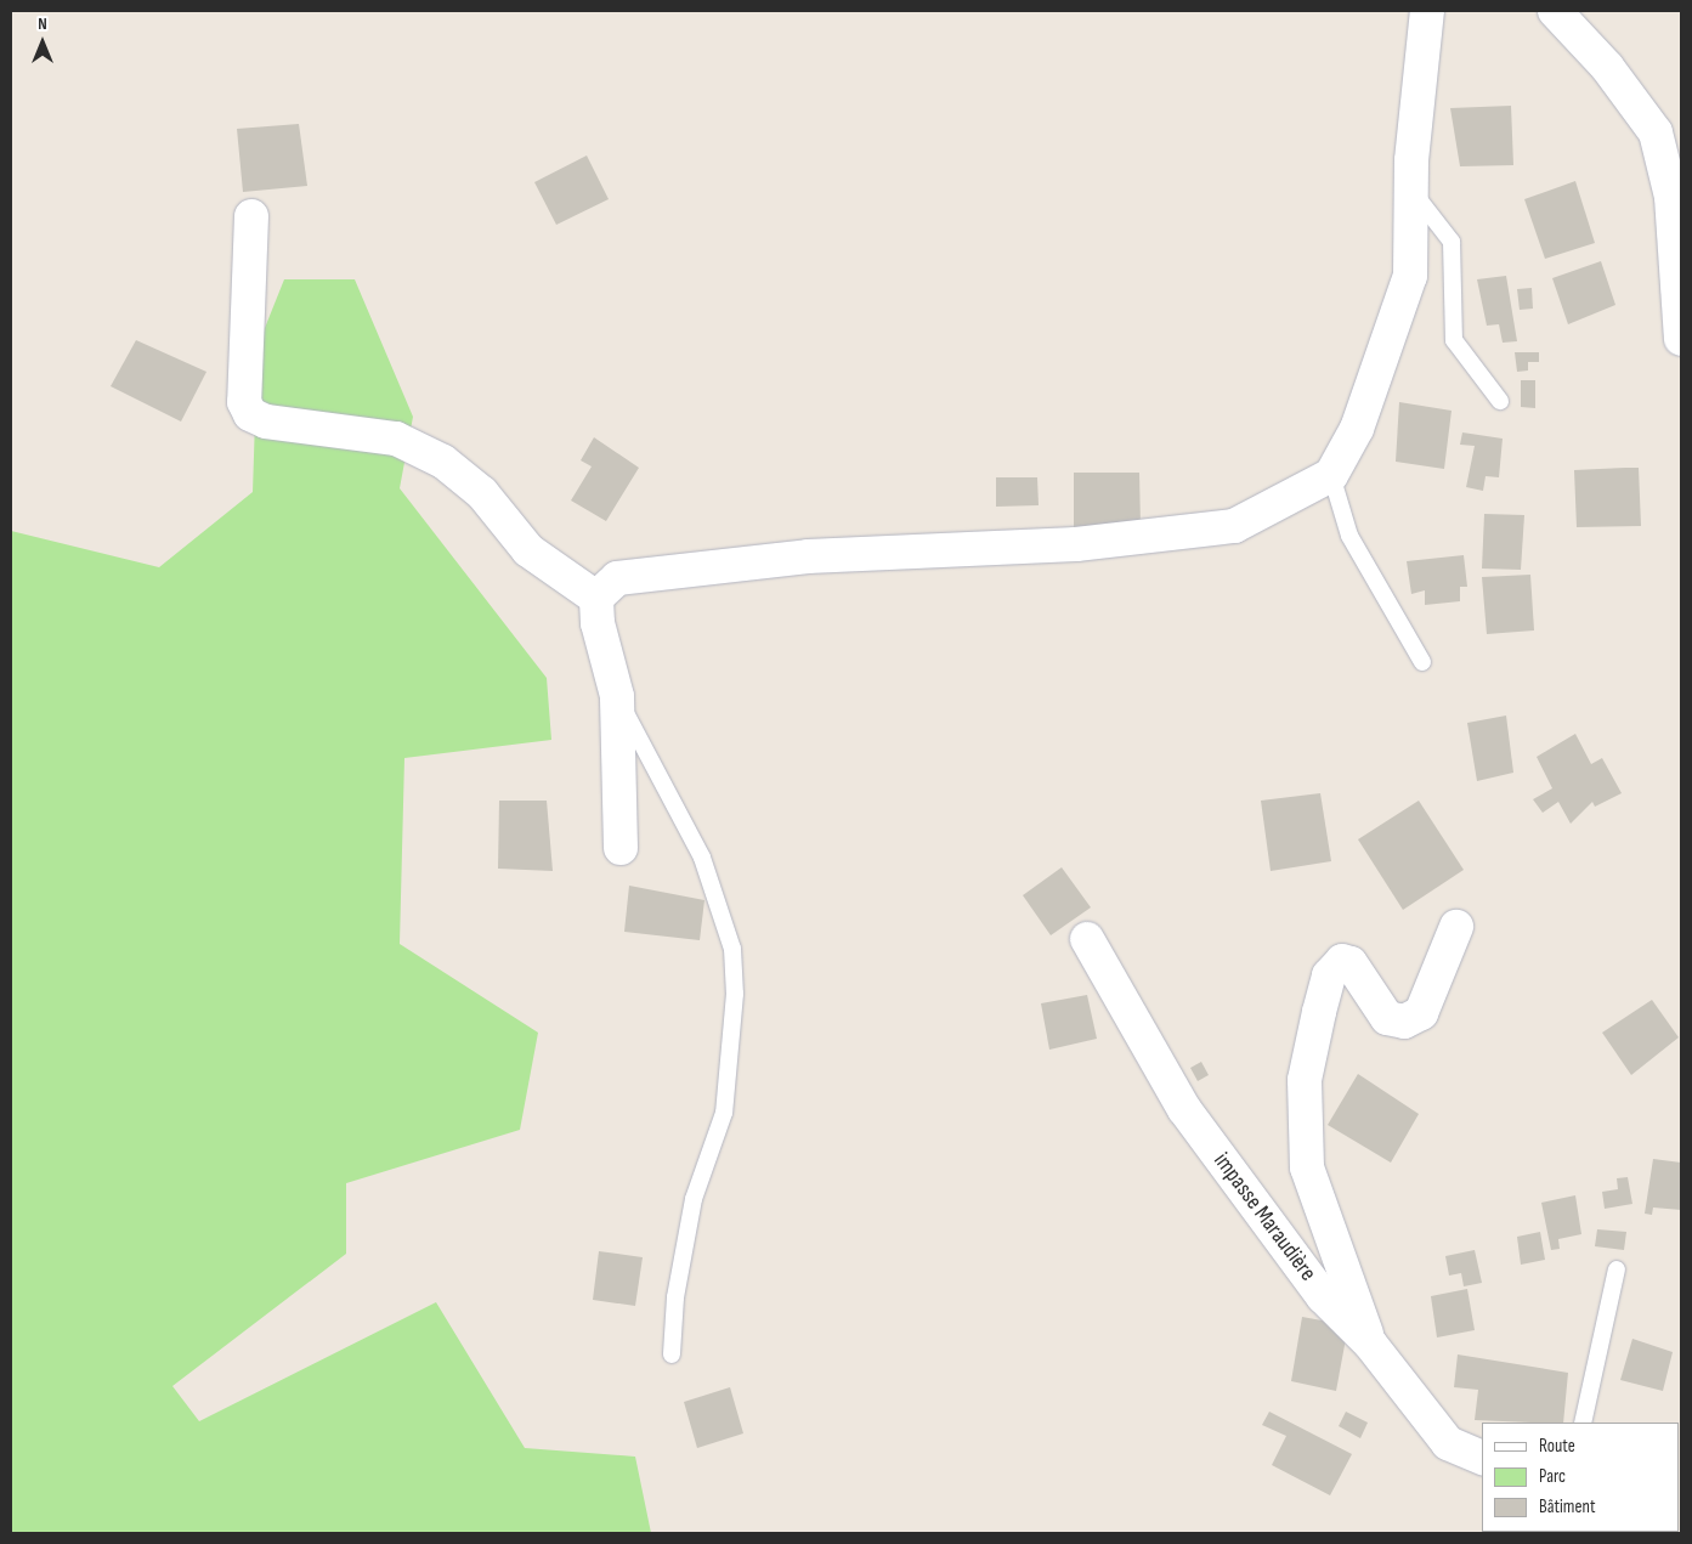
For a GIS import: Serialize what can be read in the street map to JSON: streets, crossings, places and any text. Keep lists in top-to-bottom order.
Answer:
{
  "streets": {
    "street": ["impasse Maraudière"]
  },
  "legend": ["Route", "Parc", "Bâtiment"],
  "north": "top"
}
